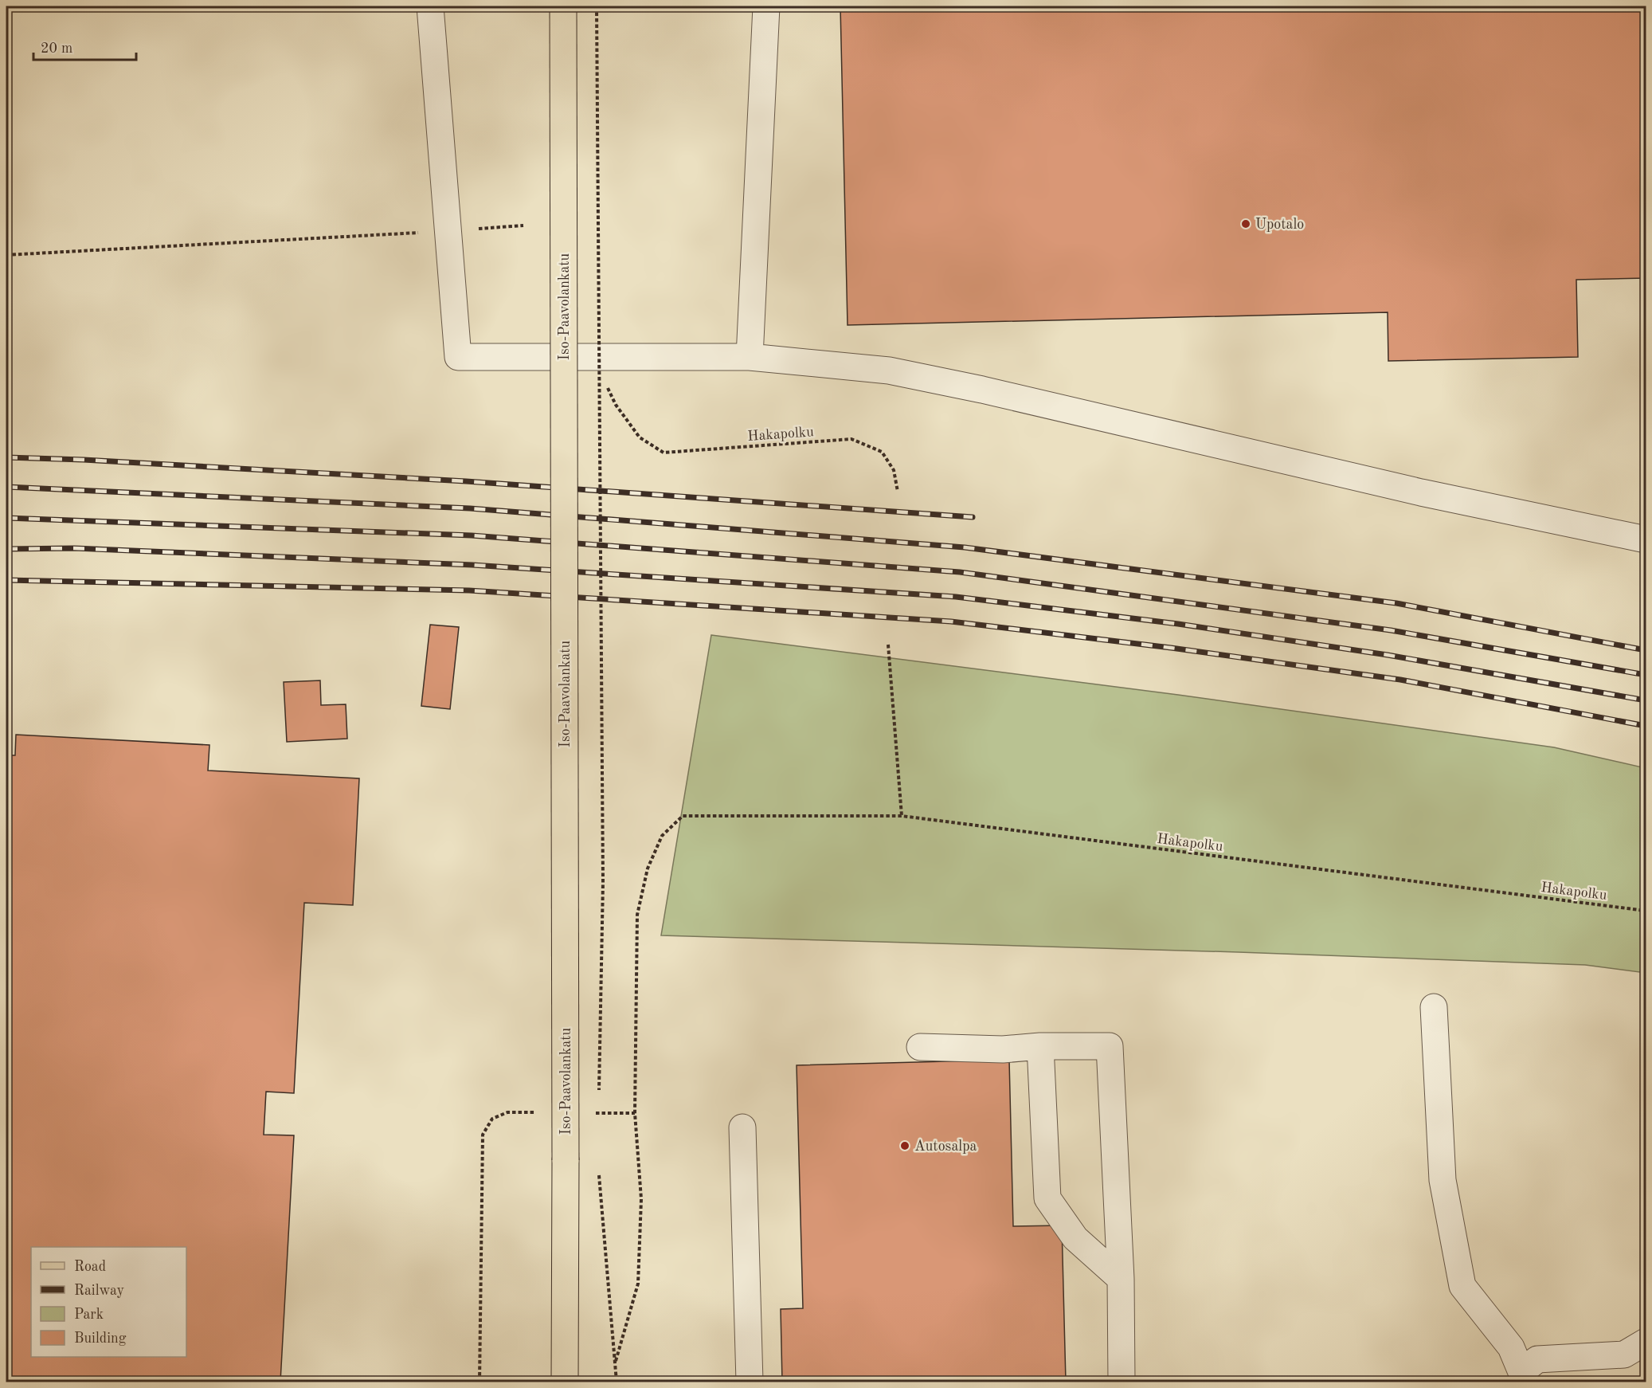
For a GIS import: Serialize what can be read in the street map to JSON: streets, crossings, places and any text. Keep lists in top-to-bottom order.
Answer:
{
  "streets": {
    "main road": ["Iso-Paavolankatu"],
    "path": ["Hakapolku"]
  },
  "places": ["Upotalo", "Autosalpa"],
  "legend": [
    "Road",
    "Railway",
    "Park",
    "Building"
  ],
  "scale_bar": "20 m"
}
